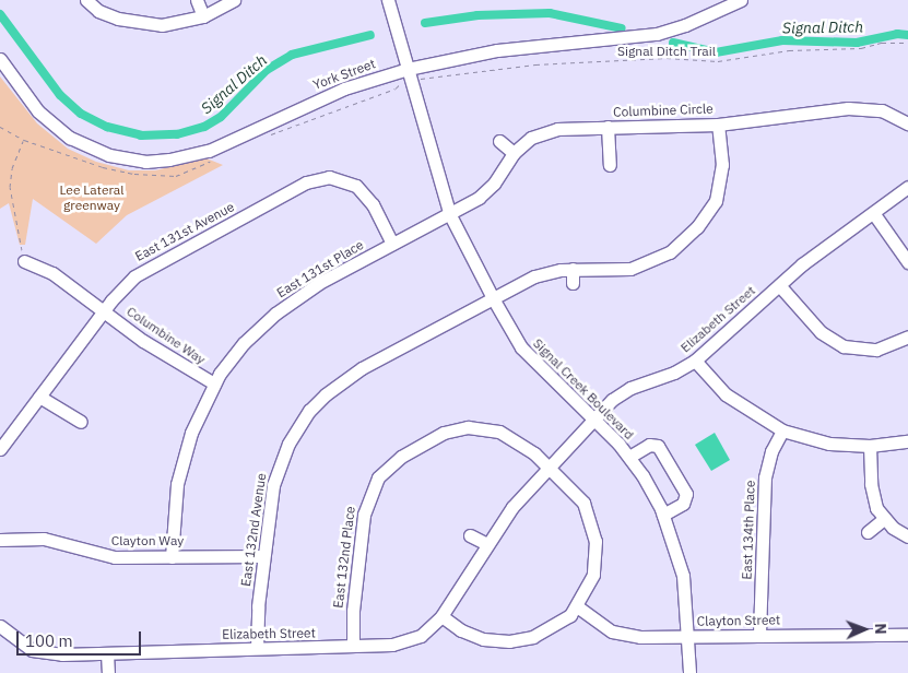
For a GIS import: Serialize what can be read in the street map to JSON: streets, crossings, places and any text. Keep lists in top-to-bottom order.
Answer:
{
  "streets": {
    "street": [
      "York Street",
      "Columbine Circle",
      "East 131st Avenue",
      "East 131st Place",
      "Elizabeth Street",
      "Columbine Way",
      "Signal Creek Boulevard",
      "East 132nd Avenue",
      "East 134th Place",
      "Clayton Way",
      "East 132nd Place",
      "Clayton Street"
    ],
    "path": ["Signal Ditch Trail"]
  },
  "crossings": [
    ["York Street", "Signal Creek Boulevard"],
    ["Columbine Circle", "East 131st Place"],
    ["Columbine Circle", "Signal Creek Boulevard"],
    ["Columbine Circle", "East 132nd Avenue"],
    ["East 131st Avenue", "East 131st Place"],
    ["East 131st Avenue", "Columbine Way"],
    ["East 131st Place", "Columbine Way"],
    ["East 131st Place", "Signal Creek Boulevard"],
    ["East 131st Place", "Clayton Way"],
    ["Elizabeth Street", "Signal Creek Boulevard"],
    ["Elizabeth Street", "East 132nd Avenue"],
    ["Elizabeth Street", "East 132nd Place"],
    ["Signal Creek Boulevard", "East 132nd Avenue"],
    ["Signal Creek Boulevard", "Clayton Street"],
    ["East 132nd Avenue", "Clayton Way"],
    ["East 134th Place", "Clayton Street"],
    ["East 132nd Place", "Clayton Street"]
  ],
  "water": ["Signal Ditch"],
  "parks": ["Lee Lateral greenway"],
  "scale_bar": "100 m",
  "north": "right"
}
